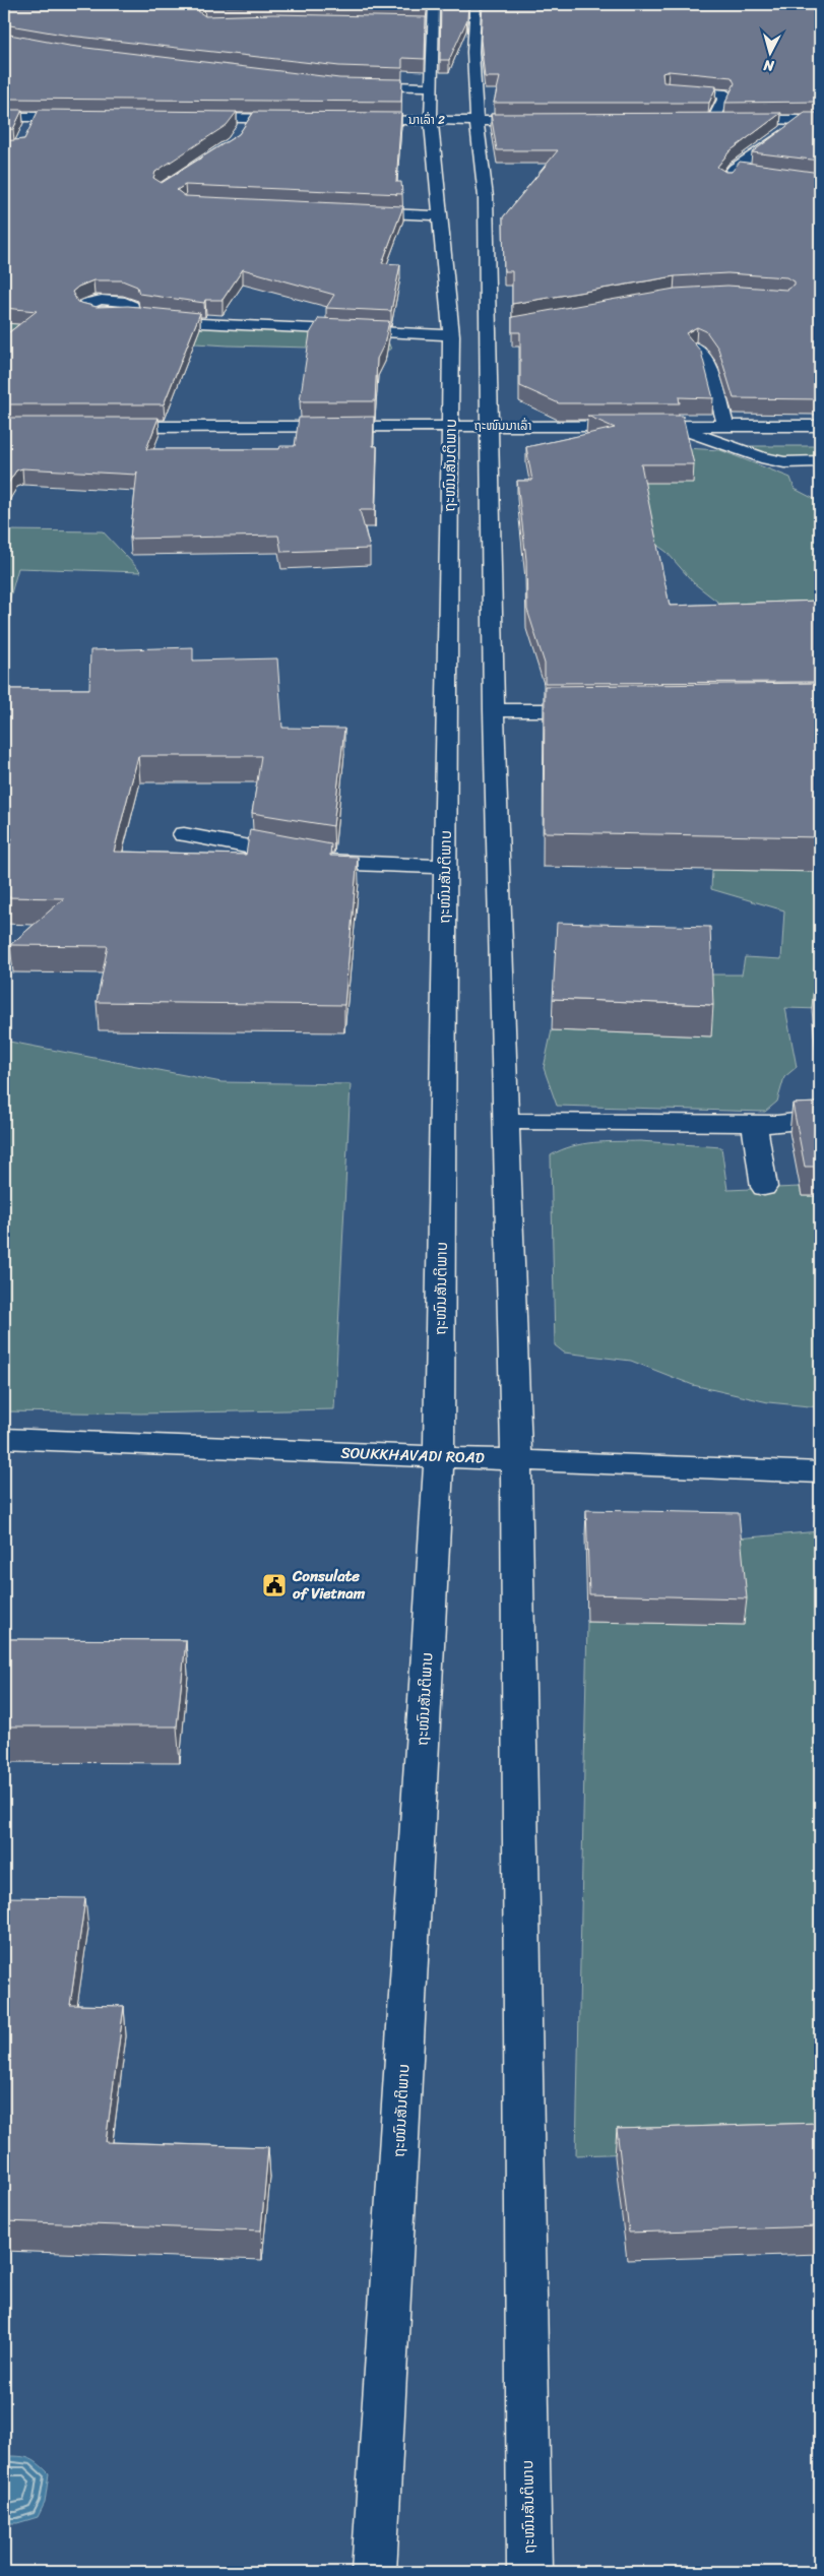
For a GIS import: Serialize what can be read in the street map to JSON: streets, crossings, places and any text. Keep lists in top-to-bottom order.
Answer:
{
  "streets": {
    "street": [
      "ນາເລົ່າ 2",
      "ຖະໜົນນາເລົ່າ",
      "ຖະໜົນສັນຕິພາບ",
      "SOUKKHAVADI ROAD"
    ]
  },
  "crossings": [
    ["ນາເລົ່າ 2", "ຖະໜົນສັນຕິພາບ"],
    ["ຖະໜົນນາເລົ່າ", "ຖະໜົນສັນຕິພາບ"],
    ["ຖະໜົນສັນຕິພາບ", "SOUKKHAVADI ROAD"]
  ],
  "places": {
    "public building": ["Consulate of Vietnam"]
  },
  "north": "bottom"
}
